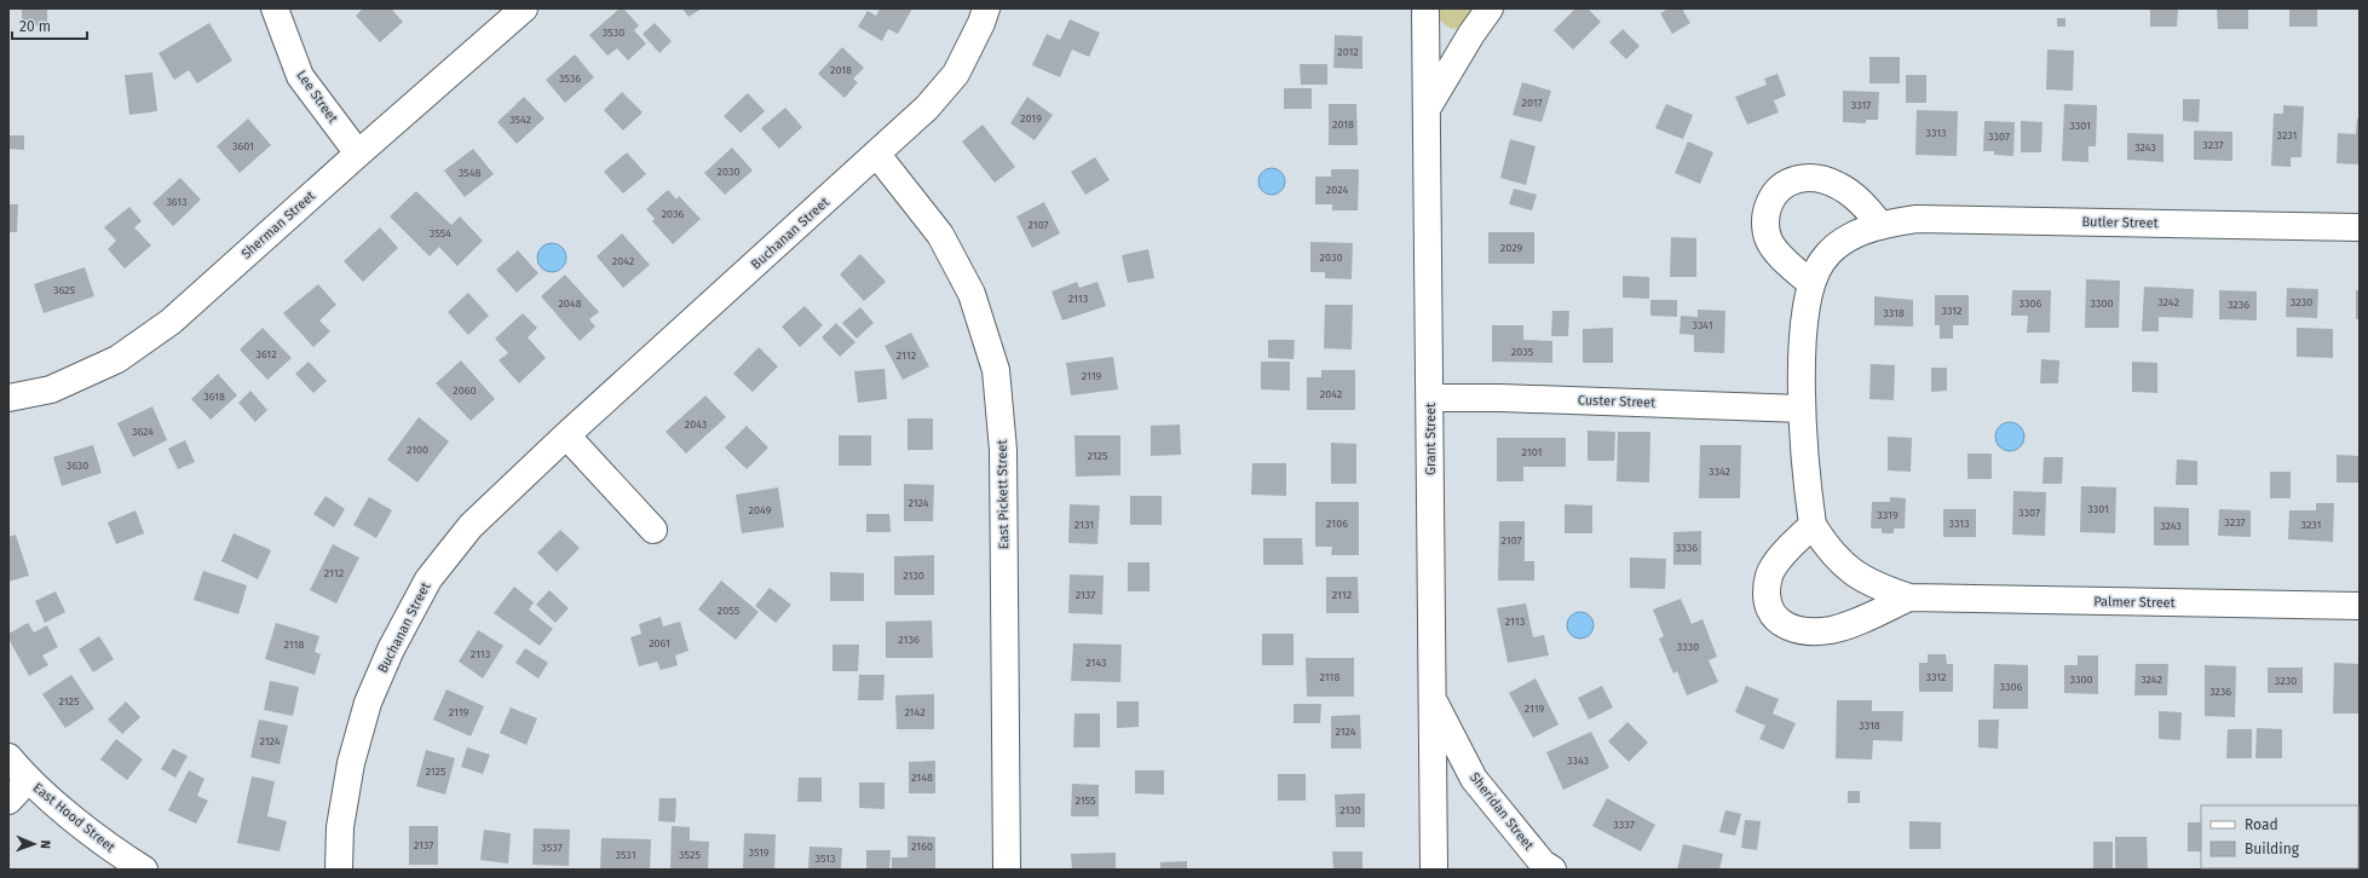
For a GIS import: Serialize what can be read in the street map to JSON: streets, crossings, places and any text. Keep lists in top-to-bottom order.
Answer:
{
  "streets": {
    "street": [
      "Lee Street",
      "Butler Street",
      "Sherman Street",
      "Buchanan Street",
      "Custer Street",
      "Grant Street",
      "East Pickett Street",
      "Palmer Street",
      "Sheridan Street",
      "East Hood Street"
    ]
  },
  "crossings": [
    ["Lee Street", "Sherman Street"],
    ["Butler Street", "Custer Street"],
    ["Butler Street", "Palmer Street"],
    ["Buchanan Street", "East Pickett Street"],
    ["Custer Street", "Grant Street"],
    ["Custer Street", "Palmer Street"],
    ["Grant Street", "Sheridan Street"]
  ],
  "house_numbers": [
    "3530",
    "2012",
    "2018",
    "3536",
    "2017",
    "3317",
    "2019",
    "3542",
    "2018",
    "3301",
    "3313",
    "3231",
    "3307",
    "3237",
    "3601",
    "3243",
    "2030",
    "3548",
    "2024",
    "3613",
    "2036",
    "2107",
    "3554",
    "2029",
    "2030",
    "2042",
    "3625",
    "2113",
    "3242",
    "3230",
    "2048",
    "3306",
    "3300",
    "3236",
    "3312",
    "3318",
    "3341",
    "2035",
    "3612",
    "2112",
    "2119",
    "2060",
    "2042",
    "3618",
    "2043",
    "3624",
    "2100",
    "2101",
    "2125",
    "3630",
    "3342",
    "2124",
    "3301",
    "2049",
    "3307",
    "3319",
    "3237",
    "2106",
    "3313",
    "2131",
    "3231",
    "3243",
    "2107",
    "3336",
    "2112",
    "2130",
    "2137",
    "2112",
    "2055",
    "2113",
    "2136",
    "2061",
    "2118",
    "3330",
    "2113",
    "2143",
    "2118",
    "3312",
    "3300",
    "3242",
    "3230",
    "3306",
    "3236",
    "2125",
    "2119",
    "2119",
    "2142",
    "3318",
    "2124",
    "2124",
    "3343",
    "2125",
    "2148",
    "2155",
    "2130",
    "3337",
    "2137",
    "2160",
    "3537",
    "3519",
    "3531",
    "3525",
    "3513"
  ],
  "legend": ["Road", "Building"],
  "scale_bar": "20 m",
  "north": "right"
}
